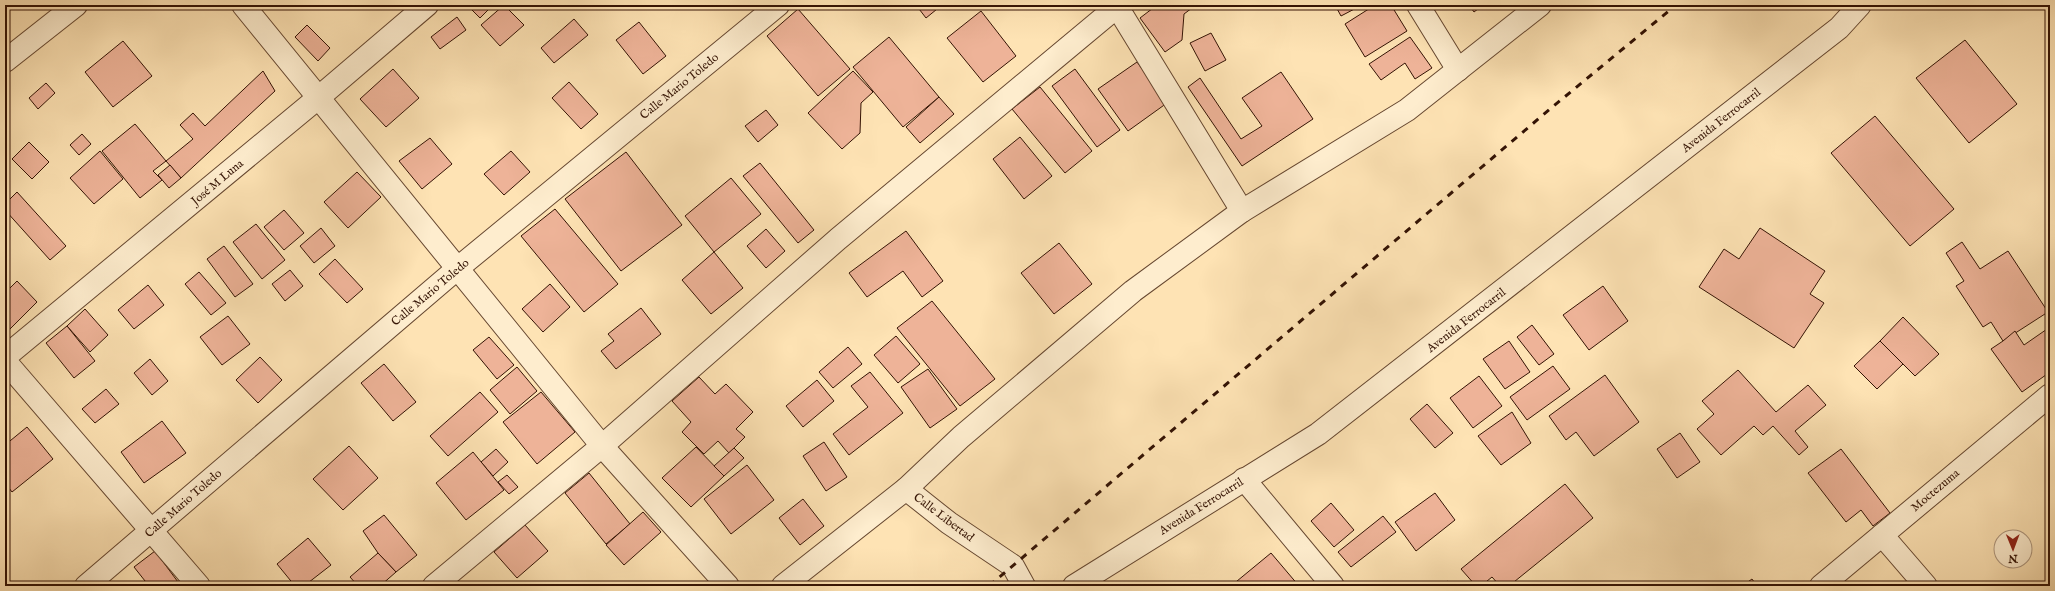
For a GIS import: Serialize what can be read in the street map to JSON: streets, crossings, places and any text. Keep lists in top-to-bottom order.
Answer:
{
  "streets": {
    "street": [
      "Calle Mario Toledo",
      "Avenida Ferrocarril",
      "José M Luna",
      "Moctezuma",
      "Calle Libertad"
    ]
  },
  "north": "bottom"
}
